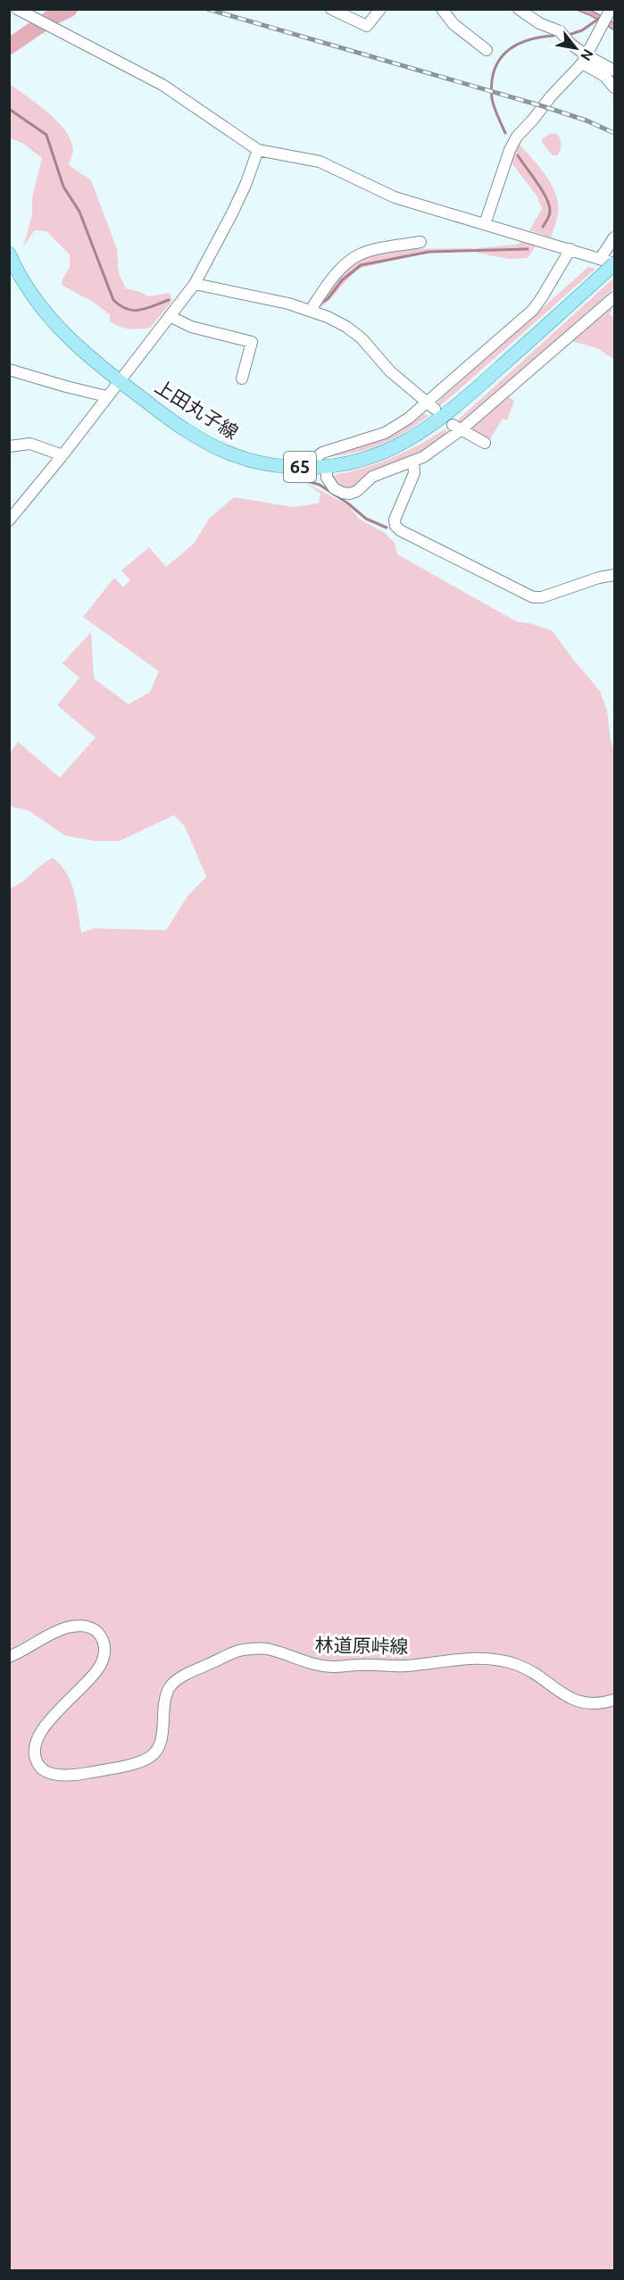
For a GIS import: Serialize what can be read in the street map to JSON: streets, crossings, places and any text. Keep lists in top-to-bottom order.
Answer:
{
  "streets": {
    "main road": ["上田丸子線", "65"],
    "street": ["林道原峠線"]
  },
  "north": "bottom right"
}
